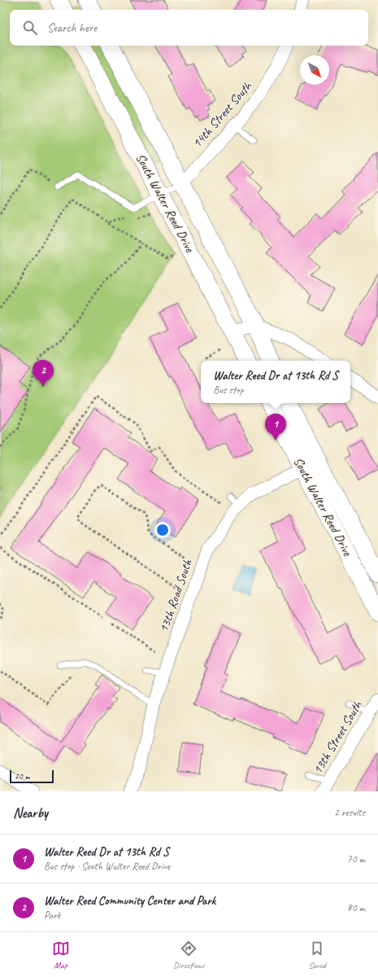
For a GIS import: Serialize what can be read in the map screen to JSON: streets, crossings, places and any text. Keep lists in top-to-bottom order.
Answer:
{
  "streets": {
    "main road": ["South Walter Reed Drive"],
    "street": ["14th Street South", "13th Road South", "13th Street South"]
  },
  "crossings": [
    ["14th Street South", "South Walter Reed Drive"],
    ["South Walter Reed Drive", "13th Road South"]
  ],
  "scale_bar": "20 m",
  "north": "bottom right",
  "page": {
    "search": "Search here",
    "pins": ["2", "1"],
    "popup": ["Walter Reed Dr at 13th Rd S", "Bus stop"],
    "scale": "20 m",
    "heading": ["Nearby", "2 results"],
    "list": [
      {
        "mark": "1",
        "name": "Walter Reed Dr at 13th Rd S",
        "note": "Bus stop · South Walter Reed Drive",
        "value": "70 m"
      },
      {
        "mark": "2",
        "name": "Walter Reed Community Center and Park",
        "note": "Park",
        "value": "80 m"
      }
    ],
    "nav": ["Map", "Directions", "Saved"]
  }
}
